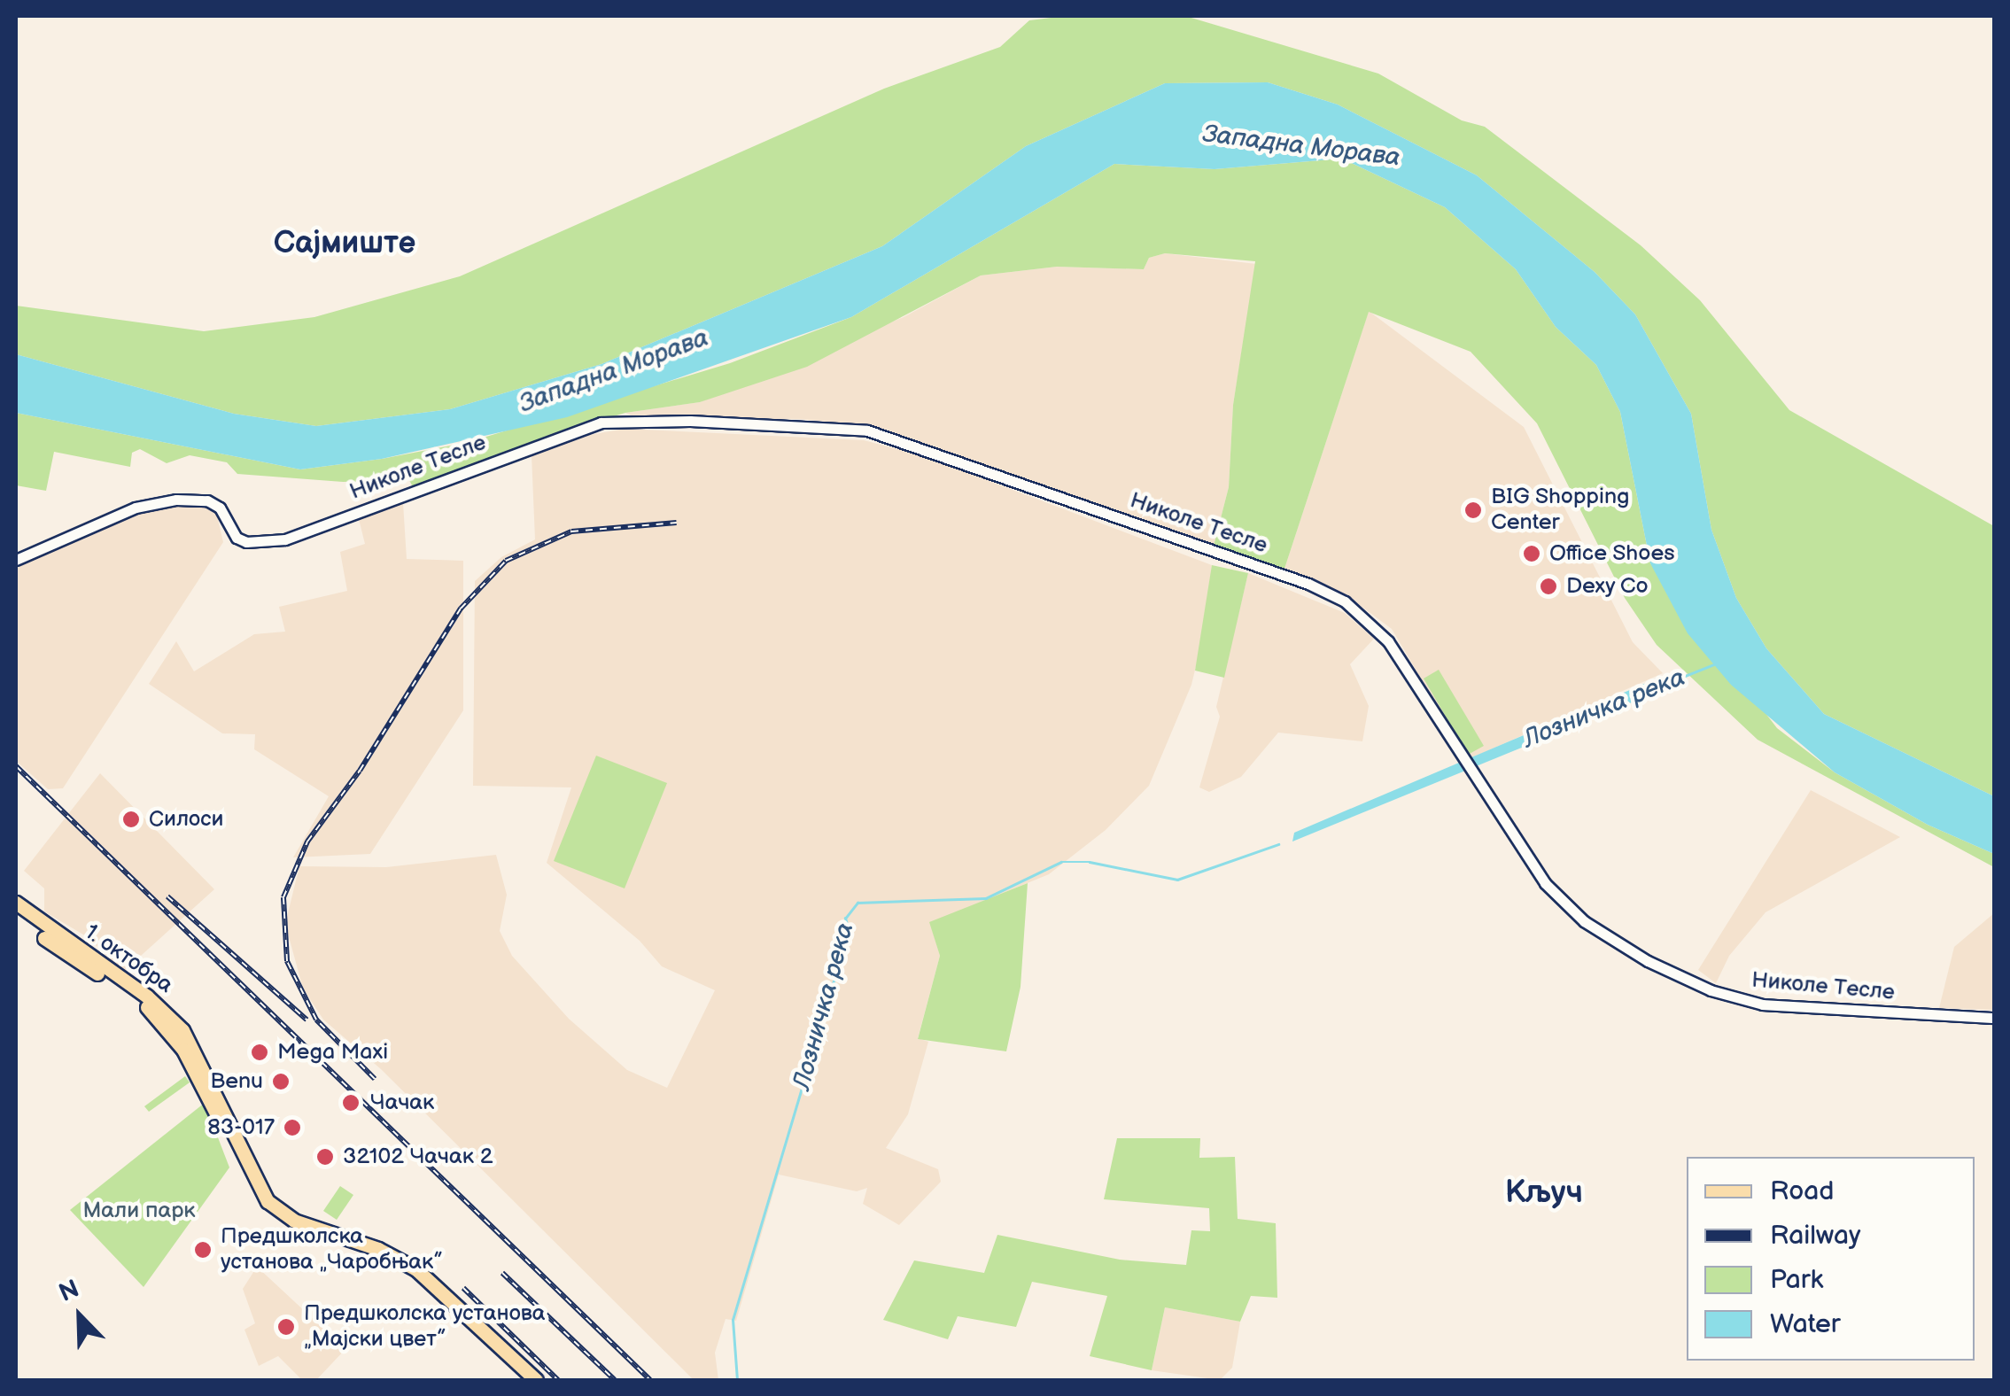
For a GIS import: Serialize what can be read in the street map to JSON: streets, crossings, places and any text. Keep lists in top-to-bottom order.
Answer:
{
  "streets": {
    "main road": ["1. октобра"],
    "street": ["Николе Тесле"]
  },
  "districts": ["Сајмиште", "Кључ"],
  "water": ["Западна Морава", "Лозничка река"],
  "parks": ["Мали парк"],
  "places": [
    "BIG Shopping Center",
    "Office Shoes",
    "Dexy Co",
    "Силоси",
    "Mega Maxi",
    "Benu",
    "Чачак",
    "83-017",
    "32102 Чачак 2",
    "Предшколска установа „Чаробњак”",
    "Предшколска установа „Мајски цвет”"
  ],
  "legend": [
    "Road",
    "Railway",
    "Park",
    "Water"
  ],
  "north": "top left"
}
